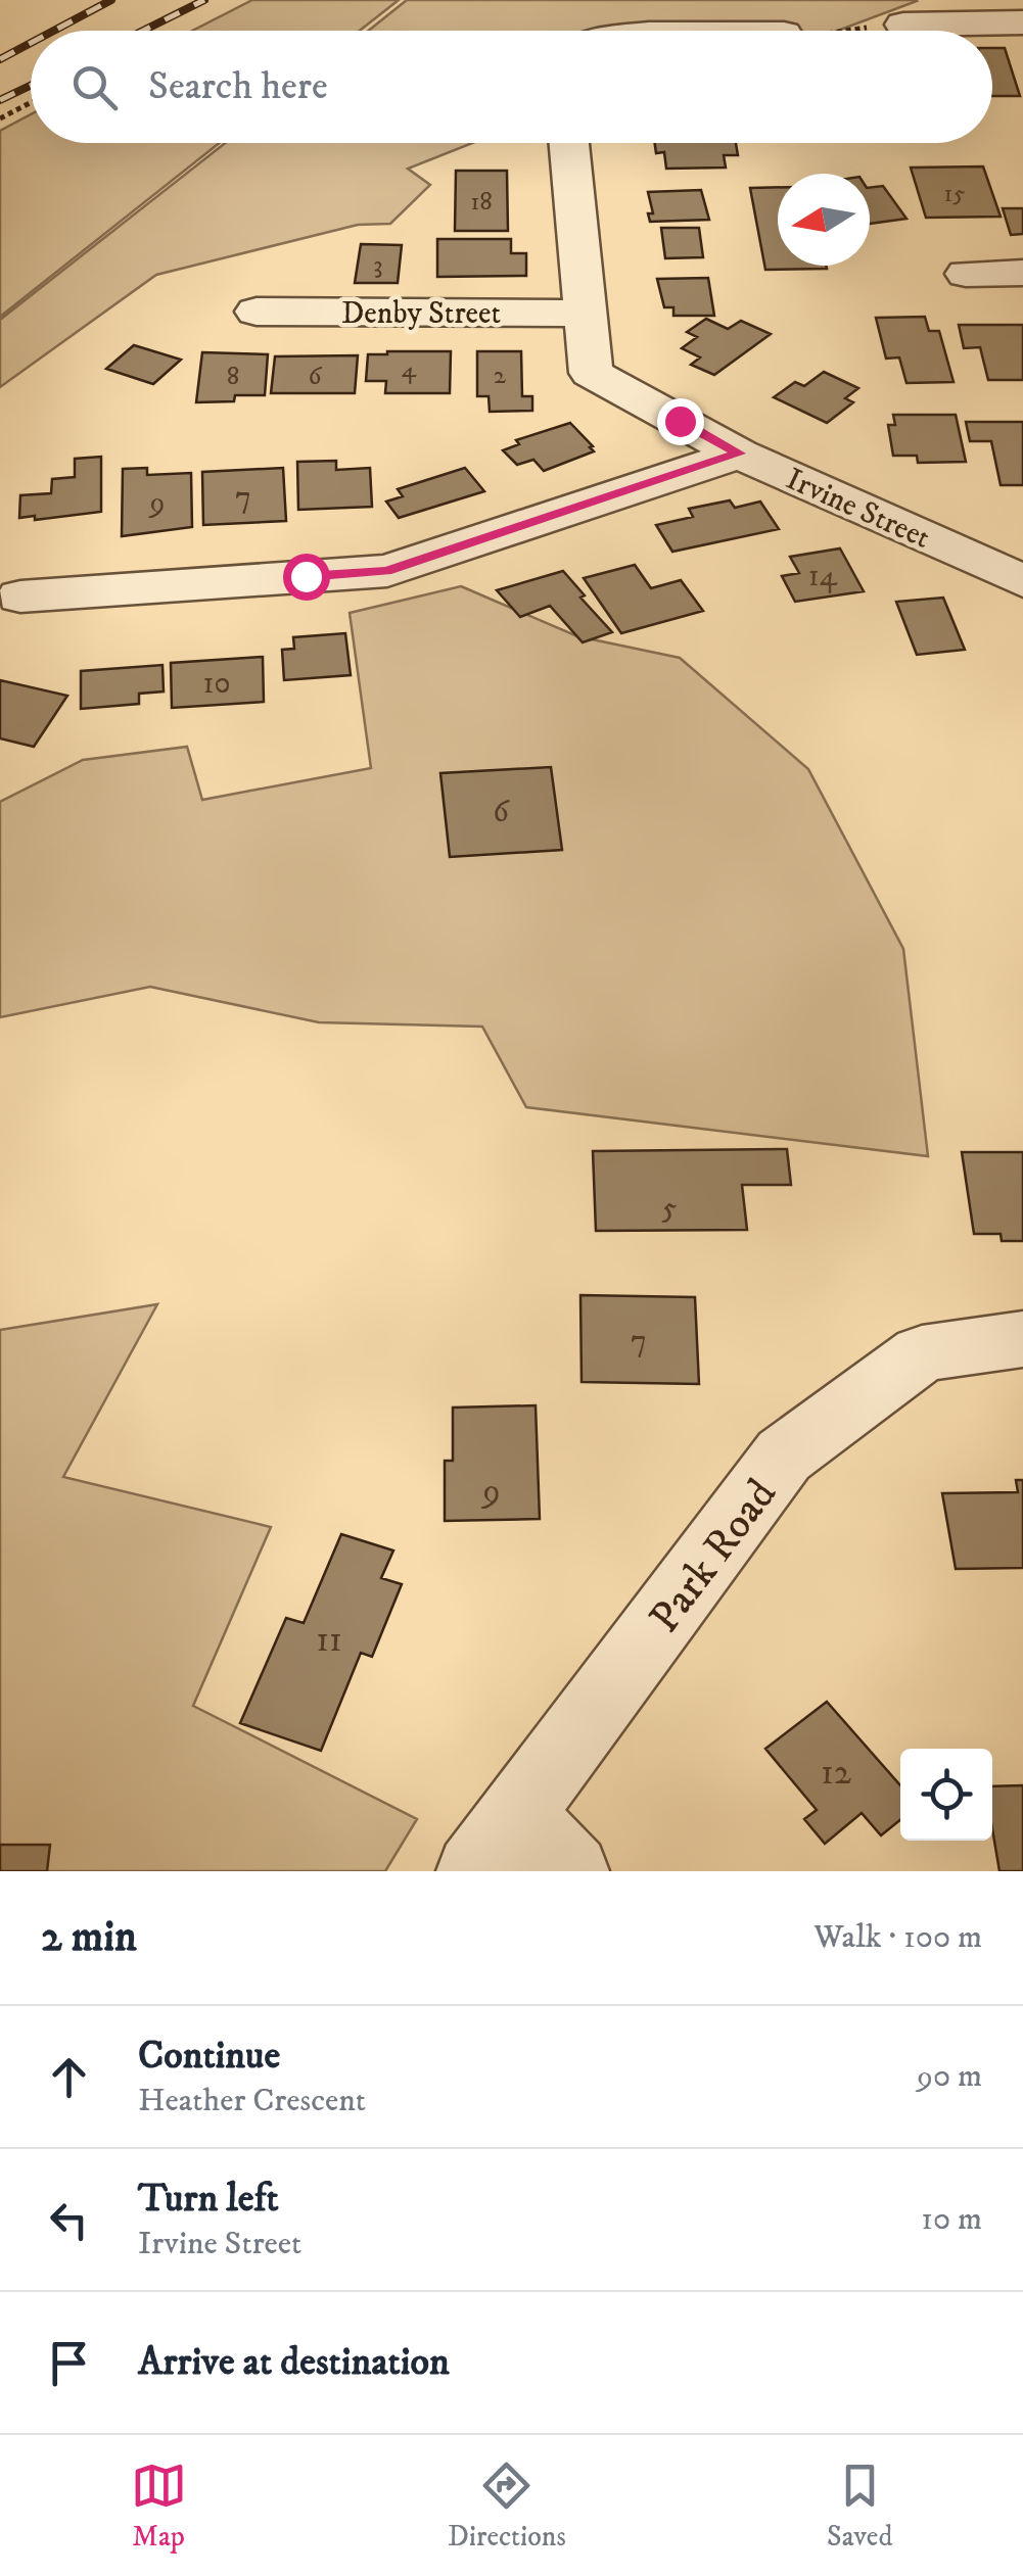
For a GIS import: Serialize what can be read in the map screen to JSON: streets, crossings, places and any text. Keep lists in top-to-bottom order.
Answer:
{
  "streets": {
    "street": ["Denby Street", "Irvine Street", "Park Road"]
  },
  "crossings": [
    ["Denby Street", "Irvine Street"]
  ],
  "house_numbers": [
    "15",
    "18",
    "3",
    "4",
    "2",
    "8",
    "6",
    "7",
    "9",
    "14",
    "10",
    "6",
    "5",
    "7",
    "9",
    "11",
    "12"
  ],
  "north": "left",
  "page": {
    "search": "Search here",
    "heading": ["2 min", "Walk · 100 m"],
    "list": [
      ["Continue", "Heather Crescent", "90 m"],
      ["Turn left", "Irvine Street", "10 m"],
      "Arrive at destination"
    ],
    "nav": ["Map", "Directions", "Saved"]
  }
}
